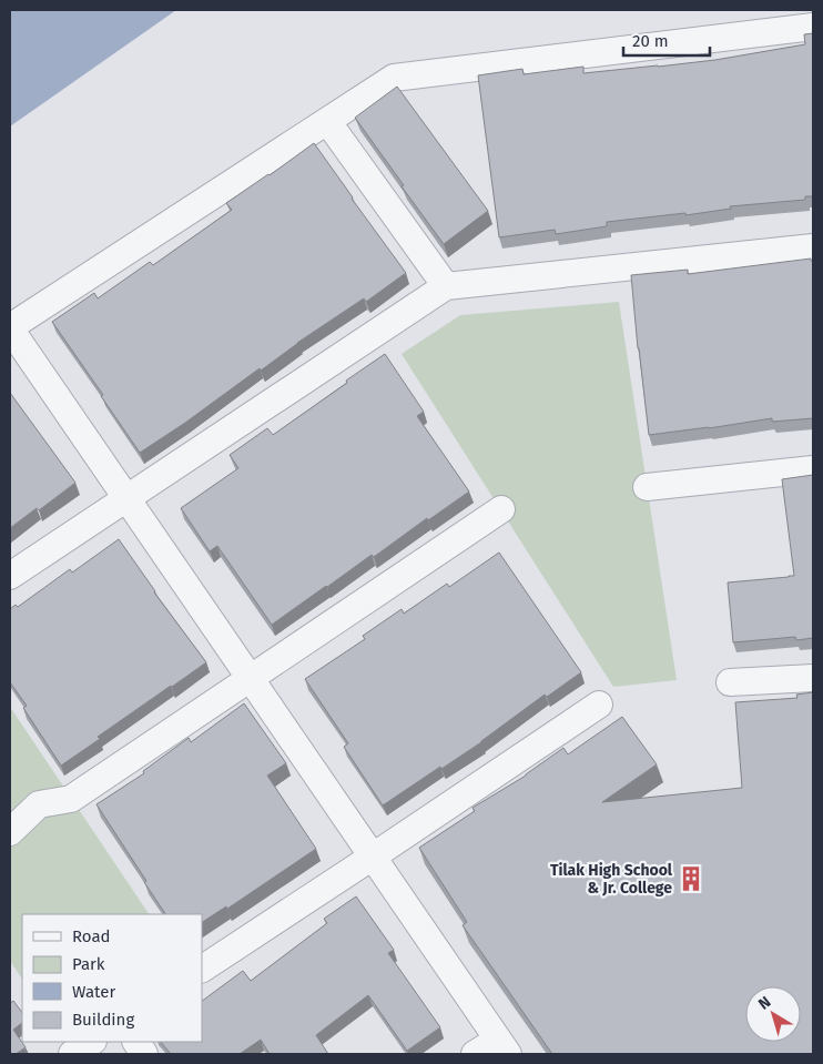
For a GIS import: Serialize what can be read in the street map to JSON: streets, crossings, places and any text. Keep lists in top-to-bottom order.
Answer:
{
  "places": {
    "building": ["Tilak High School & Jr. College"]
  },
  "legend": [
    "Road",
    "Park",
    "Water",
    "Building"
  ],
  "scale_bar": "20 m",
  "north": "top left"
}
